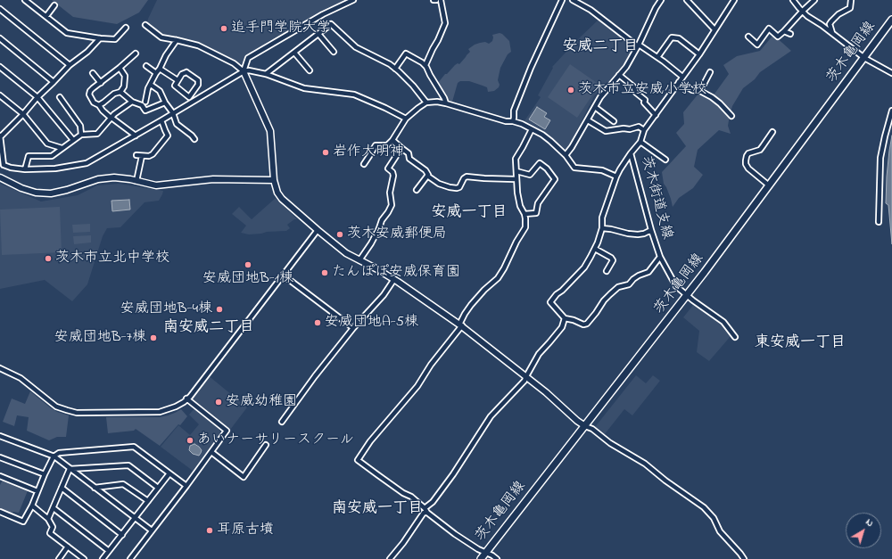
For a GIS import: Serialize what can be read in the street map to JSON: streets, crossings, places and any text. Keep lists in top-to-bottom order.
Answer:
{
  "streets": {
    "main road": ["茨木亀岡線"],
    "street": ["茨木街道支線"]
  },
  "crossings": [
    ["茨木亀岡線", "茨木街道支線"]
  ],
  "districts": [
    "安威二丁目",
    "安威一丁目",
    "南安威二丁目",
    "東安威一丁目",
    "南安威一丁目"
  ],
  "places": [
    "追手門学院大学",
    "茨木市立安威小学校",
    "岩作大明神",
    "茨木安威郵便局",
    "茨木市立北中学校",
    "安威団地B-1棟",
    "たんぽぽ安威保育園",
    "安威団地B-4棟",
    "安威団地A-5棟",
    "安威団地B-7棟",
    "安威幼稚園",
    "あいナーサリースクール",
    "耳原古墳"
  ],
  "north": "top right"
}
